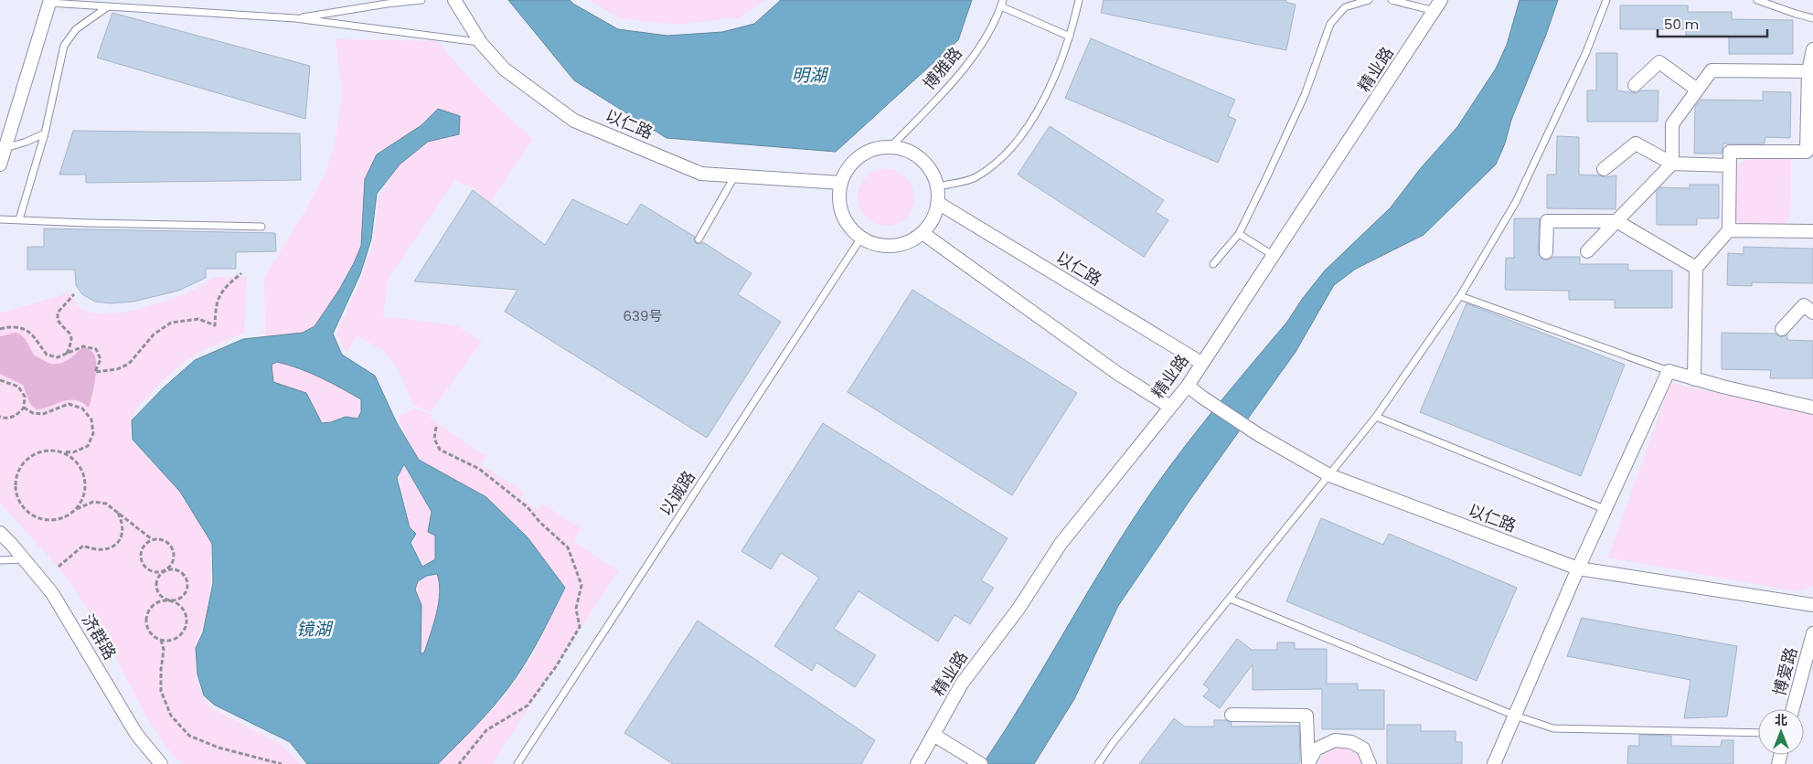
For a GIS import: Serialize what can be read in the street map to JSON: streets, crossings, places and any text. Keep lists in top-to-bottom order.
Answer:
{
  "streets": {
    "street": [
      "精业路",
      "以仁路",
      "济群路",
      "博爱路"
    ],
    "lane": ["博雅路", "以诚路"]
  },
  "crossings": [
    ["博雅路", "以仁路"],
    ["博雅路", "以诚路"],
    ["精业路", "以仁路"],
    ["以仁路", "以诚路"]
  ],
  "water": ["明湖", "镜湖"],
  "house_numbers": ["639号"],
  "scale_bar": "50 m",
  "north": "top"
}
